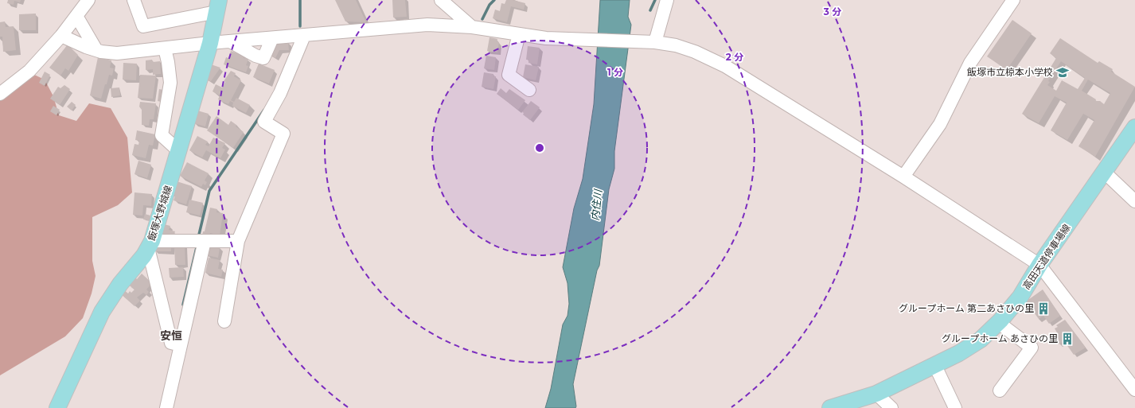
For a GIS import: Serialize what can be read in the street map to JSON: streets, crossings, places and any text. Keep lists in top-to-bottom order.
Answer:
{
  "streets": {
    "main road": ["飯塚大野城線", "高田天道停車場線"]
  },
  "districts": ["安恒"],
  "water": ["内住川"],
  "places": {
    "school or university": ["飯塚市立椋本小学校"],
    "building": ["グループホーム 第二あさひの里", "グループホーム あさひの里"]
  },
  "rings": ["3 分", "2 分", "1 分"]
}
